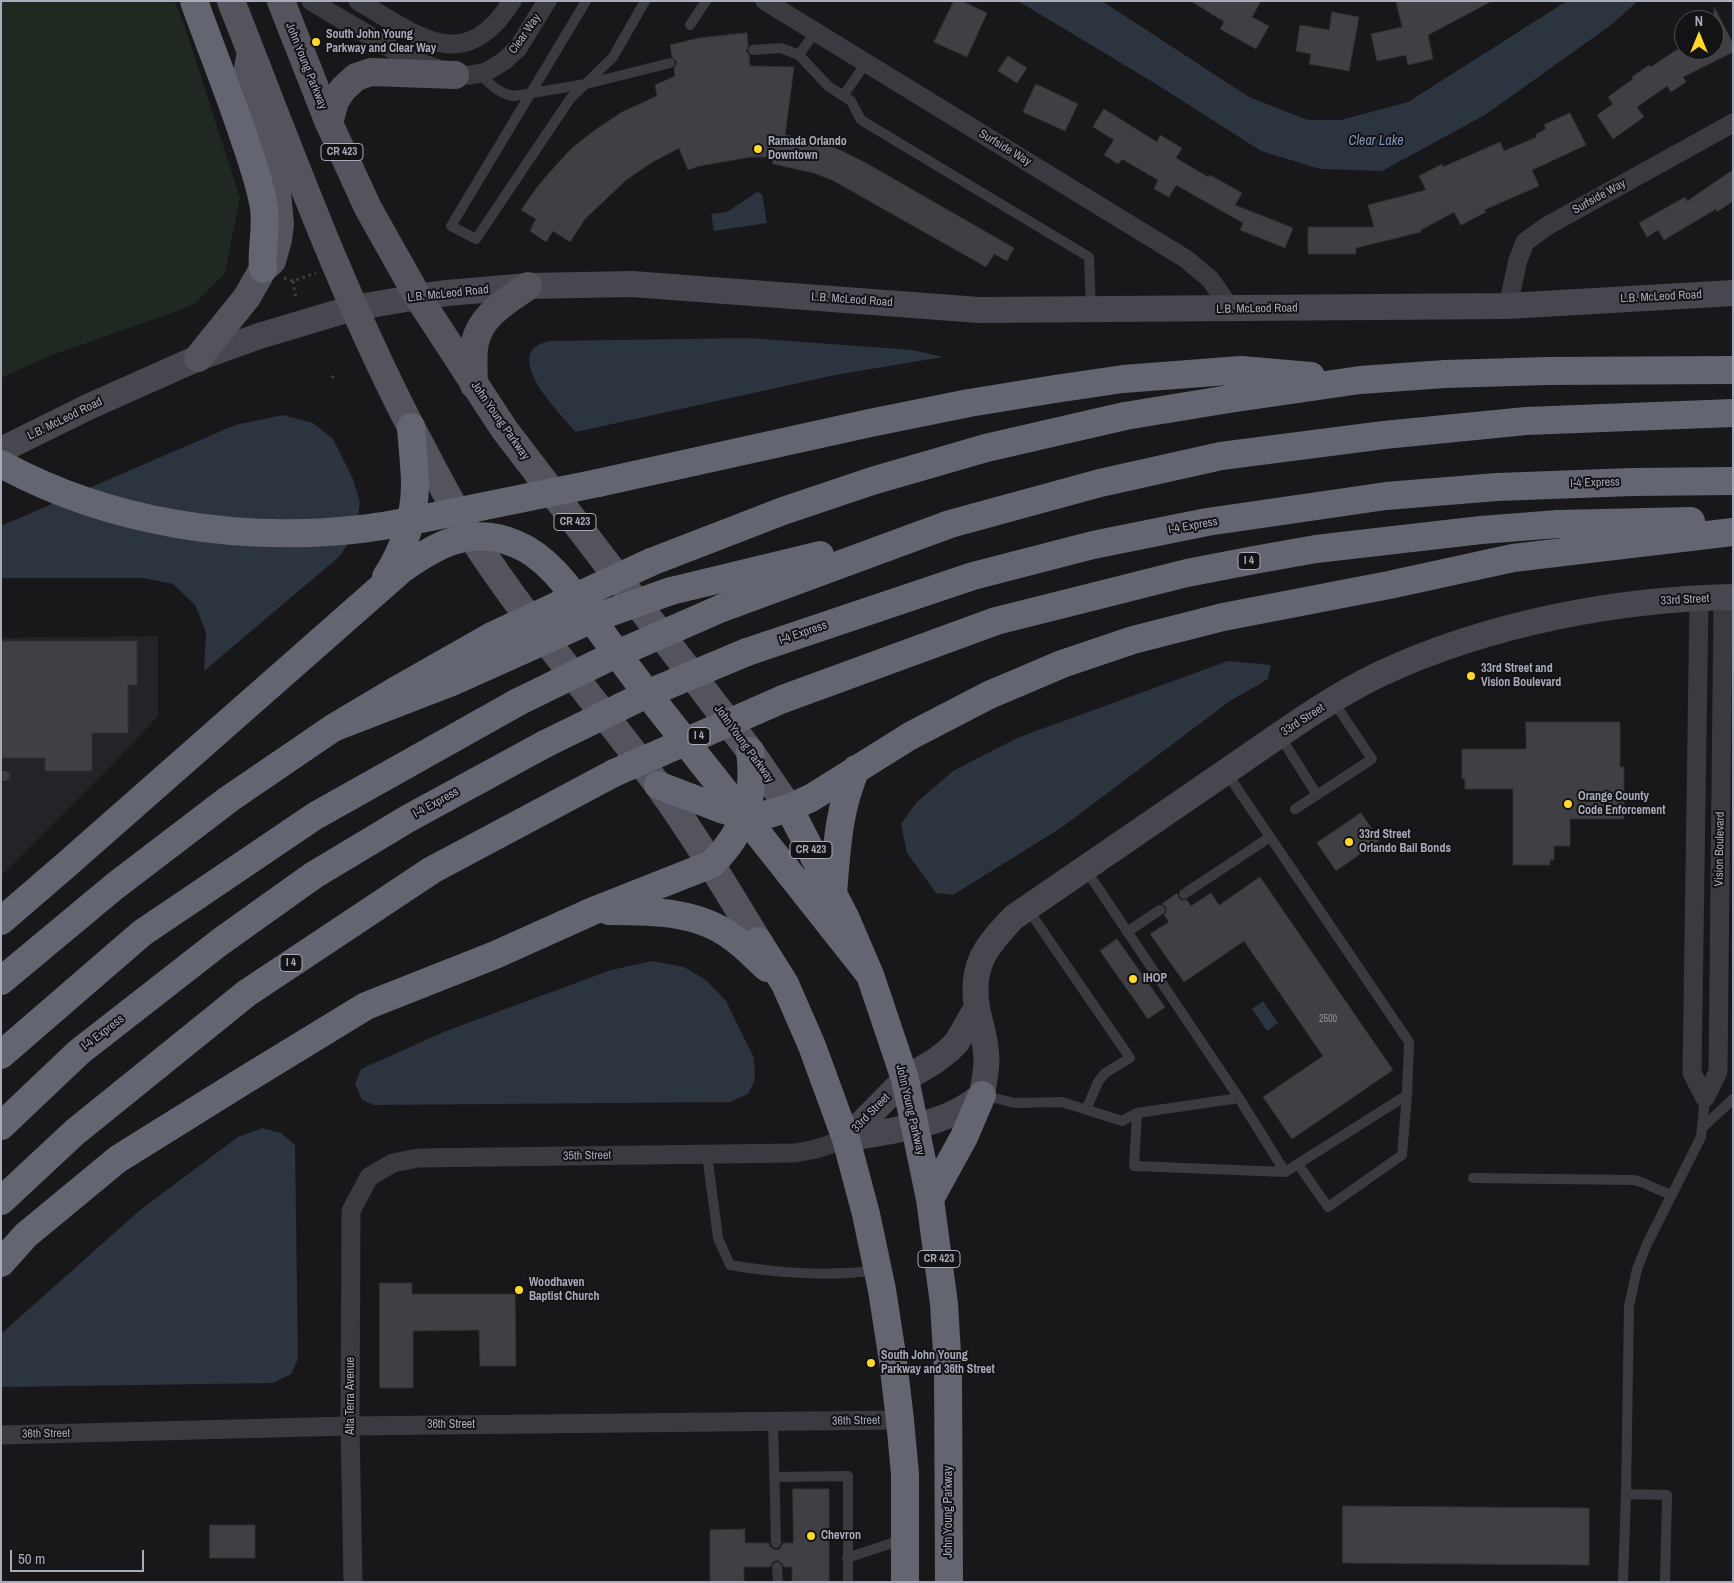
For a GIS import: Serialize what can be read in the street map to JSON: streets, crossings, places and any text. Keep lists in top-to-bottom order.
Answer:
{
  "streets": {
    "highway": [
      "John Young Parkway",
      "CR 423",
      "I-4 Express",
      "I 4"
    ],
    "street": [
      "Clear Way",
      "Surfside Way",
      "L.B. McLeod Road",
      "33rd Street",
      "Vision Boulevard",
      "35th Street",
      "Alta Terra Avenue",
      "36th Street"
    ]
  },
  "crossings": [
    ["John Young Parkway", "L.B. McLeod Road"],
    ["John Young Parkway", "33rd Street"],
    ["Surfside Way", "L.B. McLeod Road"],
    ["33rd Street", "Vision Boulevard"],
    ["33rd Street", "35th Street"],
    ["35th Street", "Alta Terra Avenue"],
    ["Alta Terra Avenue", "36th Street"]
  ],
  "water": ["Clear Lake"],
  "places": [
    "South John Young Parkway and Clear Way",
    "Ramada Orlando Downtown",
    "33rd Street and Vision Boulevard",
    "Orange County Code Enforcement",
    "33rd Street Orlando Bail Bonds",
    "IHOP",
    "Woodhaven Baptist Church",
    "South John Young Parkway and 36th Street",
    "Chevron"
  ],
  "house_numbers": ["2500"],
  "scale_bar": "50 m",
  "north": "top"
}
